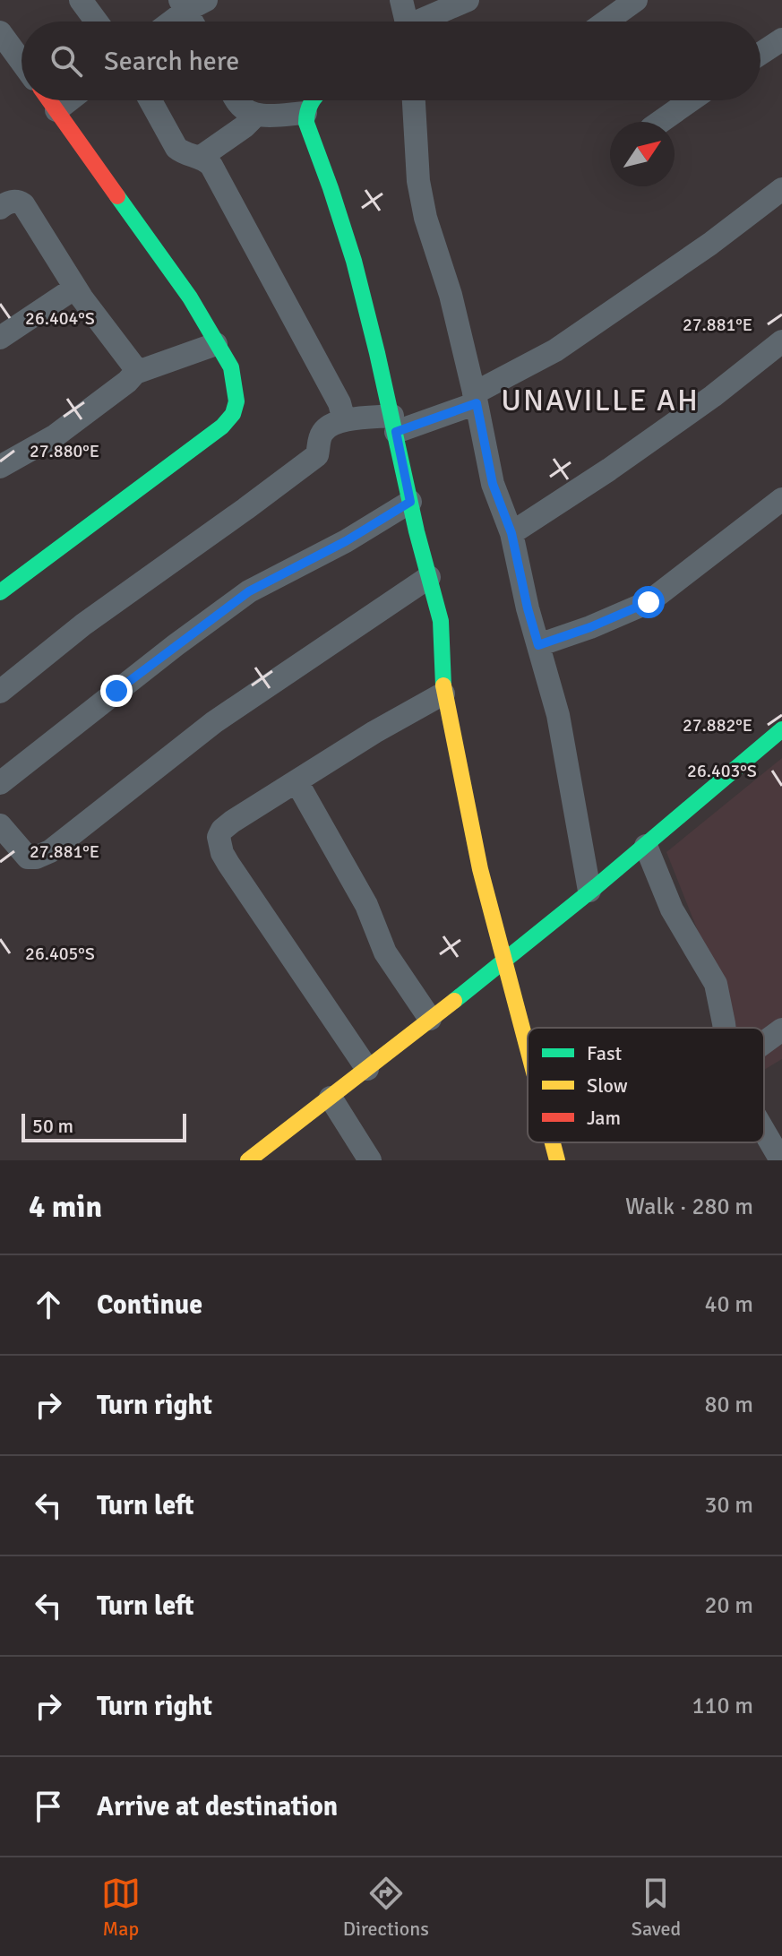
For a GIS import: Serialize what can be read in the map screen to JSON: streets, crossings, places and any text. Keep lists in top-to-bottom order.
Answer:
{
  "districts": ["UNAVILLE AH"],
  "legend": ["Fast", "Slow", "Jam"],
  "scale_bar": "50 m",
  "north": "top right",
  "page": {
    "search": "Search here",
    "scale": "50 m",
    "heading": ["4 min", "Walk · 280 m"],
    "list": [
      ["Continue", "40 m"],
      ["Turn right", "80 m"],
      ["Turn left", "30 m"],
      ["Turn left", "20 m"],
      ["Turn right", "110 m"],
      "Arrive at destination"
    ],
    "nav": ["Map", "Directions", "Saved"]
  },
  "coordinates": [
    "26.404°S",
    "27.881°E",
    "27.880°E",
    "27.882°E",
    "26.403°S",
    "26.405°S"
  ]
}
